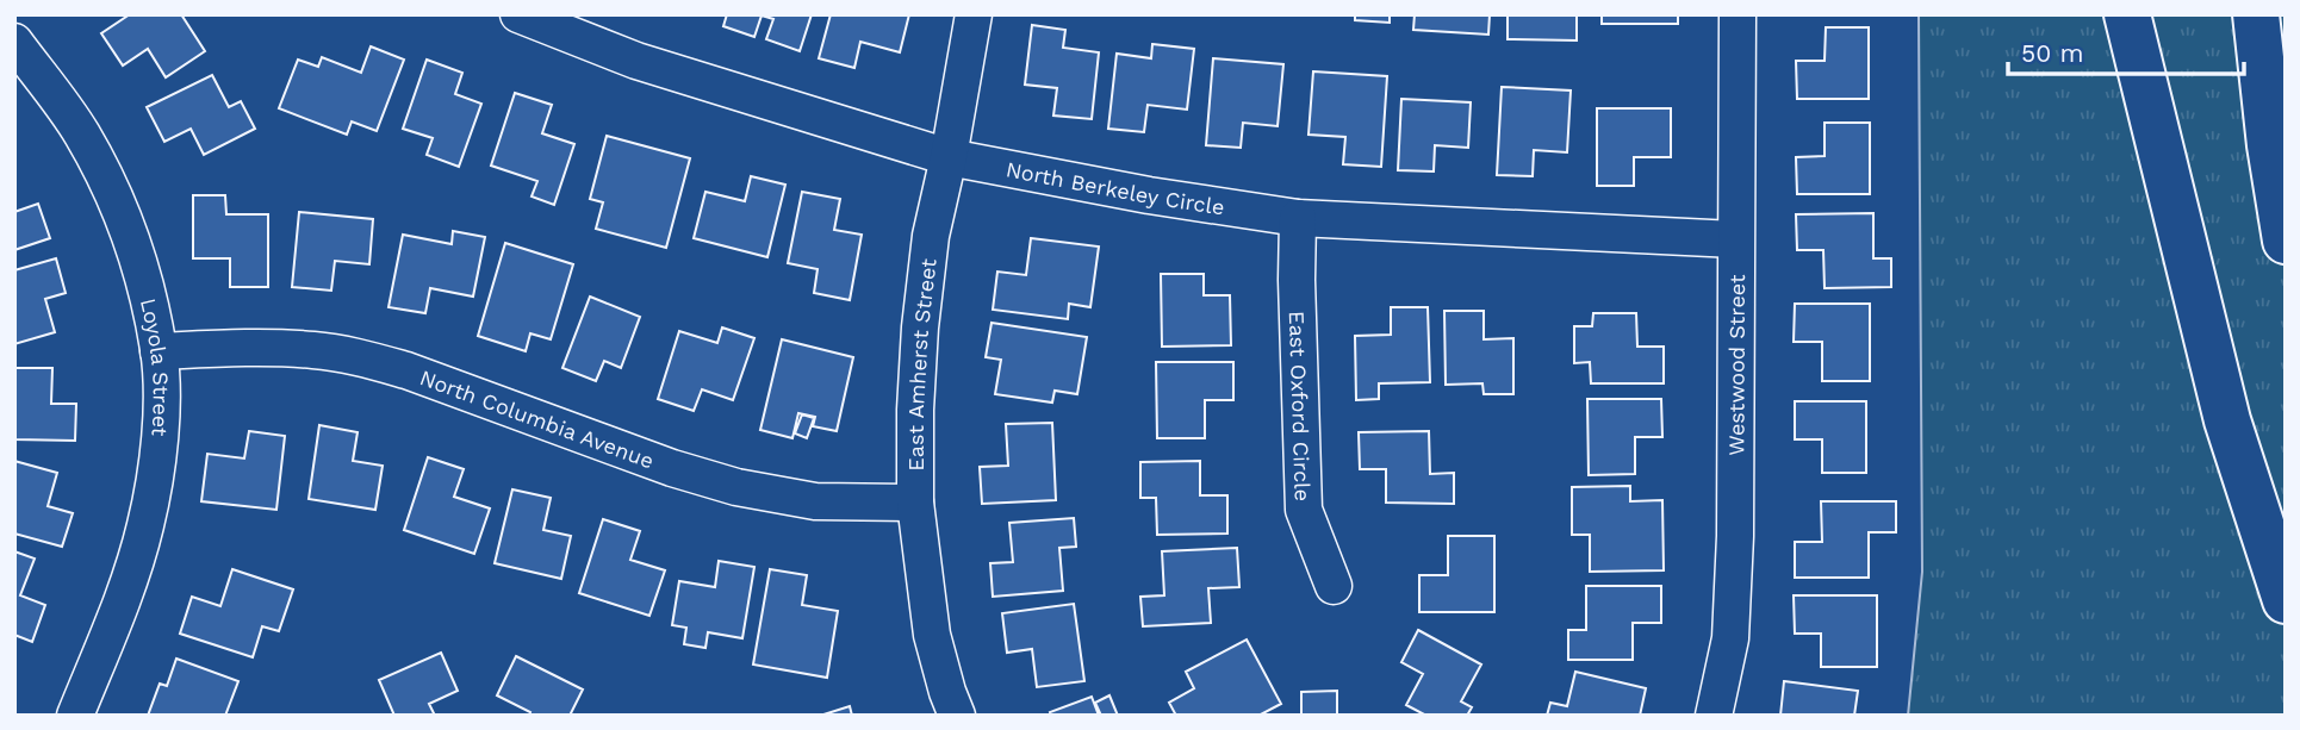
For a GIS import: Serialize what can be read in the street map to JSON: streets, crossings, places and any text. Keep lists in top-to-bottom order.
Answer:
{
  "streets": {
    "street": [
      "North Berkeley Circle",
      "East Amherst Street",
      "Westwood Street",
      "Loyola Street",
      "East Oxford Circle",
      "North Columbia Avenue"
    ]
  },
  "crossings": [
    ["North Berkeley Circle", "East Amherst Street"],
    ["North Berkeley Circle", "Westwood Street"],
    ["North Berkeley Circle", "East Oxford Circle"],
    ["East Amherst Street", "North Columbia Avenue"],
    ["Loyola Street", "North Columbia Avenue"]
  ],
  "scale_bar": "50 m"
}
